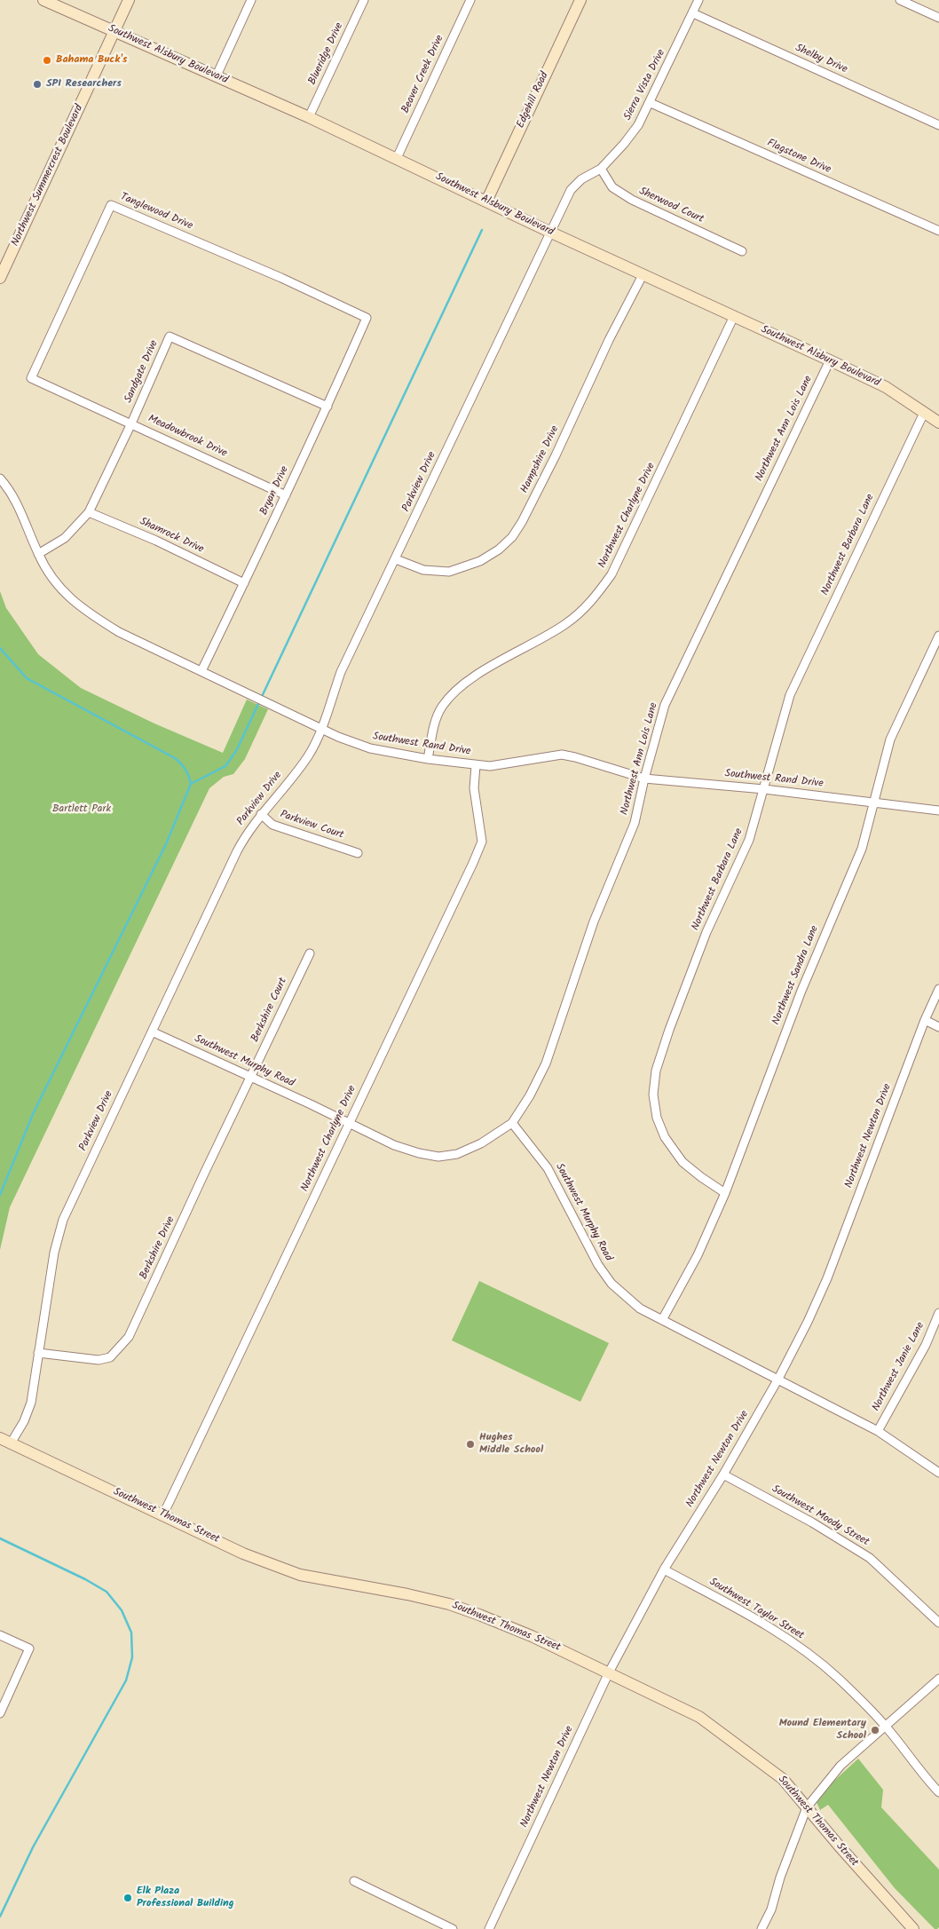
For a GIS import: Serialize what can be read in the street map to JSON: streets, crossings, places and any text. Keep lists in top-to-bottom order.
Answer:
{
  "streets": {
    "street": [
      "Blueridge Drive",
      "Southwest Alsbury Boulevard",
      "Shelby Drive",
      "Beaver Creek Drive",
      "Sierra Vista Drive",
      "Edgehill Road",
      "Flagstone Drive",
      "Northwest Summercrest Boulevard",
      "Sherwood Court",
      "Tanglewood Drive",
      "Sandgate Drive",
      "Northwest Ann Lois Lane",
      "Meadowbrook Drive",
      "Hampshire Drive",
      "Parkview Drive",
      "Bryan Drive",
      "Northwest Charlyne Drive",
      "Shamrock Drive",
      "Northwest Barbara Lane",
      "Southwest Rand Drive",
      "Parkview Court",
      "Northwest Sandra Lane",
      "Berkshire Court",
      "Southwest Murphy Road",
      "Northwest Newton Drive",
      "Berkshire Drive",
      "Northwest Janie Lane",
      "Southwest Thomas Street",
      "Southwest Moody Street",
      "Southwest Taylor Street"
    ]
  },
  "crossings": [
    ["Blueridge Drive", "Southwest Alsbury Boulevard"],
    ["Southwest Alsbury Boulevard", "Beaver Creek Drive"],
    ["Southwest Alsbury Boulevard", "Sierra Vista Drive"],
    ["Southwest Alsbury Boulevard", "Edgehill Road"],
    ["Southwest Alsbury Boulevard", "Northwest Summercrest Boulevard"],
    ["Southwest Alsbury Boulevard", "Northwest Ann Lois Lane"],
    ["Southwest Alsbury Boulevard", "Hampshire Drive"],
    ["Southwest Alsbury Boulevard", "Parkview Drive"],
    ["Southwest Alsbury Boulevard", "Northwest Charlyne Drive"],
    ["Southwest Alsbury Boulevard", "Northwest Barbara Lane"],
    ["Shelby Drive", "Sierra Vista Drive"],
    ["Sierra Vista Drive", "Flagstone Drive"],
    ["Sierra Vista Drive", "Sherwood Court"],
    ["Sierra Vista Drive", "Parkview Drive"],
    ["Tanglewood Drive", "Meadowbrook Drive"],
    ["Tanglewood Drive", "Bryan Drive"],
    ["Sandgate Drive", "Meadowbrook Drive"],
    ["Sandgate Drive", "Bryan Drive"],
    ["Sandgate Drive", "Shamrock Drive"],
    ["Sandgate Drive", "Southwest Rand Drive"],
    ["Northwest Ann Lois Lane", "Southwest Rand Drive"],
    ["Northwest Ann Lois Lane", "Southwest Murphy Road"],
    ["Meadowbrook Drive", "Bryan Drive"],
    ["Hampshire Drive", "Parkview Drive"],
    ["Parkview Drive", "Southwest Rand Drive"],
    ["Parkview Drive", "Parkview Court"],
    ["Parkview Drive", "Southwest Murphy Road"],
    ["Parkview Drive", "Berkshire Drive"],
    ["Parkview Drive", "Southwest Thomas Street"],
    ["Bryan Drive", "Shamrock Drive"],
    ["Bryan Drive", "Southwest Rand Drive"],
    ["Northwest Charlyne Drive", "Southwest Rand Drive"],
    ["Northwest Charlyne Drive", "Southwest Murphy Road"],
    ["Northwest Charlyne Drive", "Southwest Thomas Street"],
    ["Northwest Barbara Lane", "Southwest Rand Drive"],
    ["Northwest Barbara Lane", "Northwest Sandra Lane"],
    ["Southwest Rand Drive", "Northwest Sandra Lane"],
    ["Northwest Sandra Lane", "Southwest Murphy Road"],
    ["Berkshire Court", "Southwest Murphy Road"],
    ["Berkshire Court", "Berkshire Drive"],
    ["Southwest Murphy Road", "Northwest Newton Drive"],
    ["Southwest Murphy Road", "Berkshire Drive"],
    ["Southwest Murphy Road", "Northwest Janie Lane"],
    ["Northwest Newton Drive", "Southwest Thomas Street"],
    ["Northwest Newton Drive", "Southwest Moody Street"],
    ["Northwest Newton Drive", "Southwest Taylor Street"]
  ],
  "parks": ["Bartlett Park"],
  "places": [
    "Bahama Buck's",
    "SPI Researchers",
    "Hughes Middle School",
    "Mound Elementary School",
    "Elk Plaza Professional Building"
  ]
}
